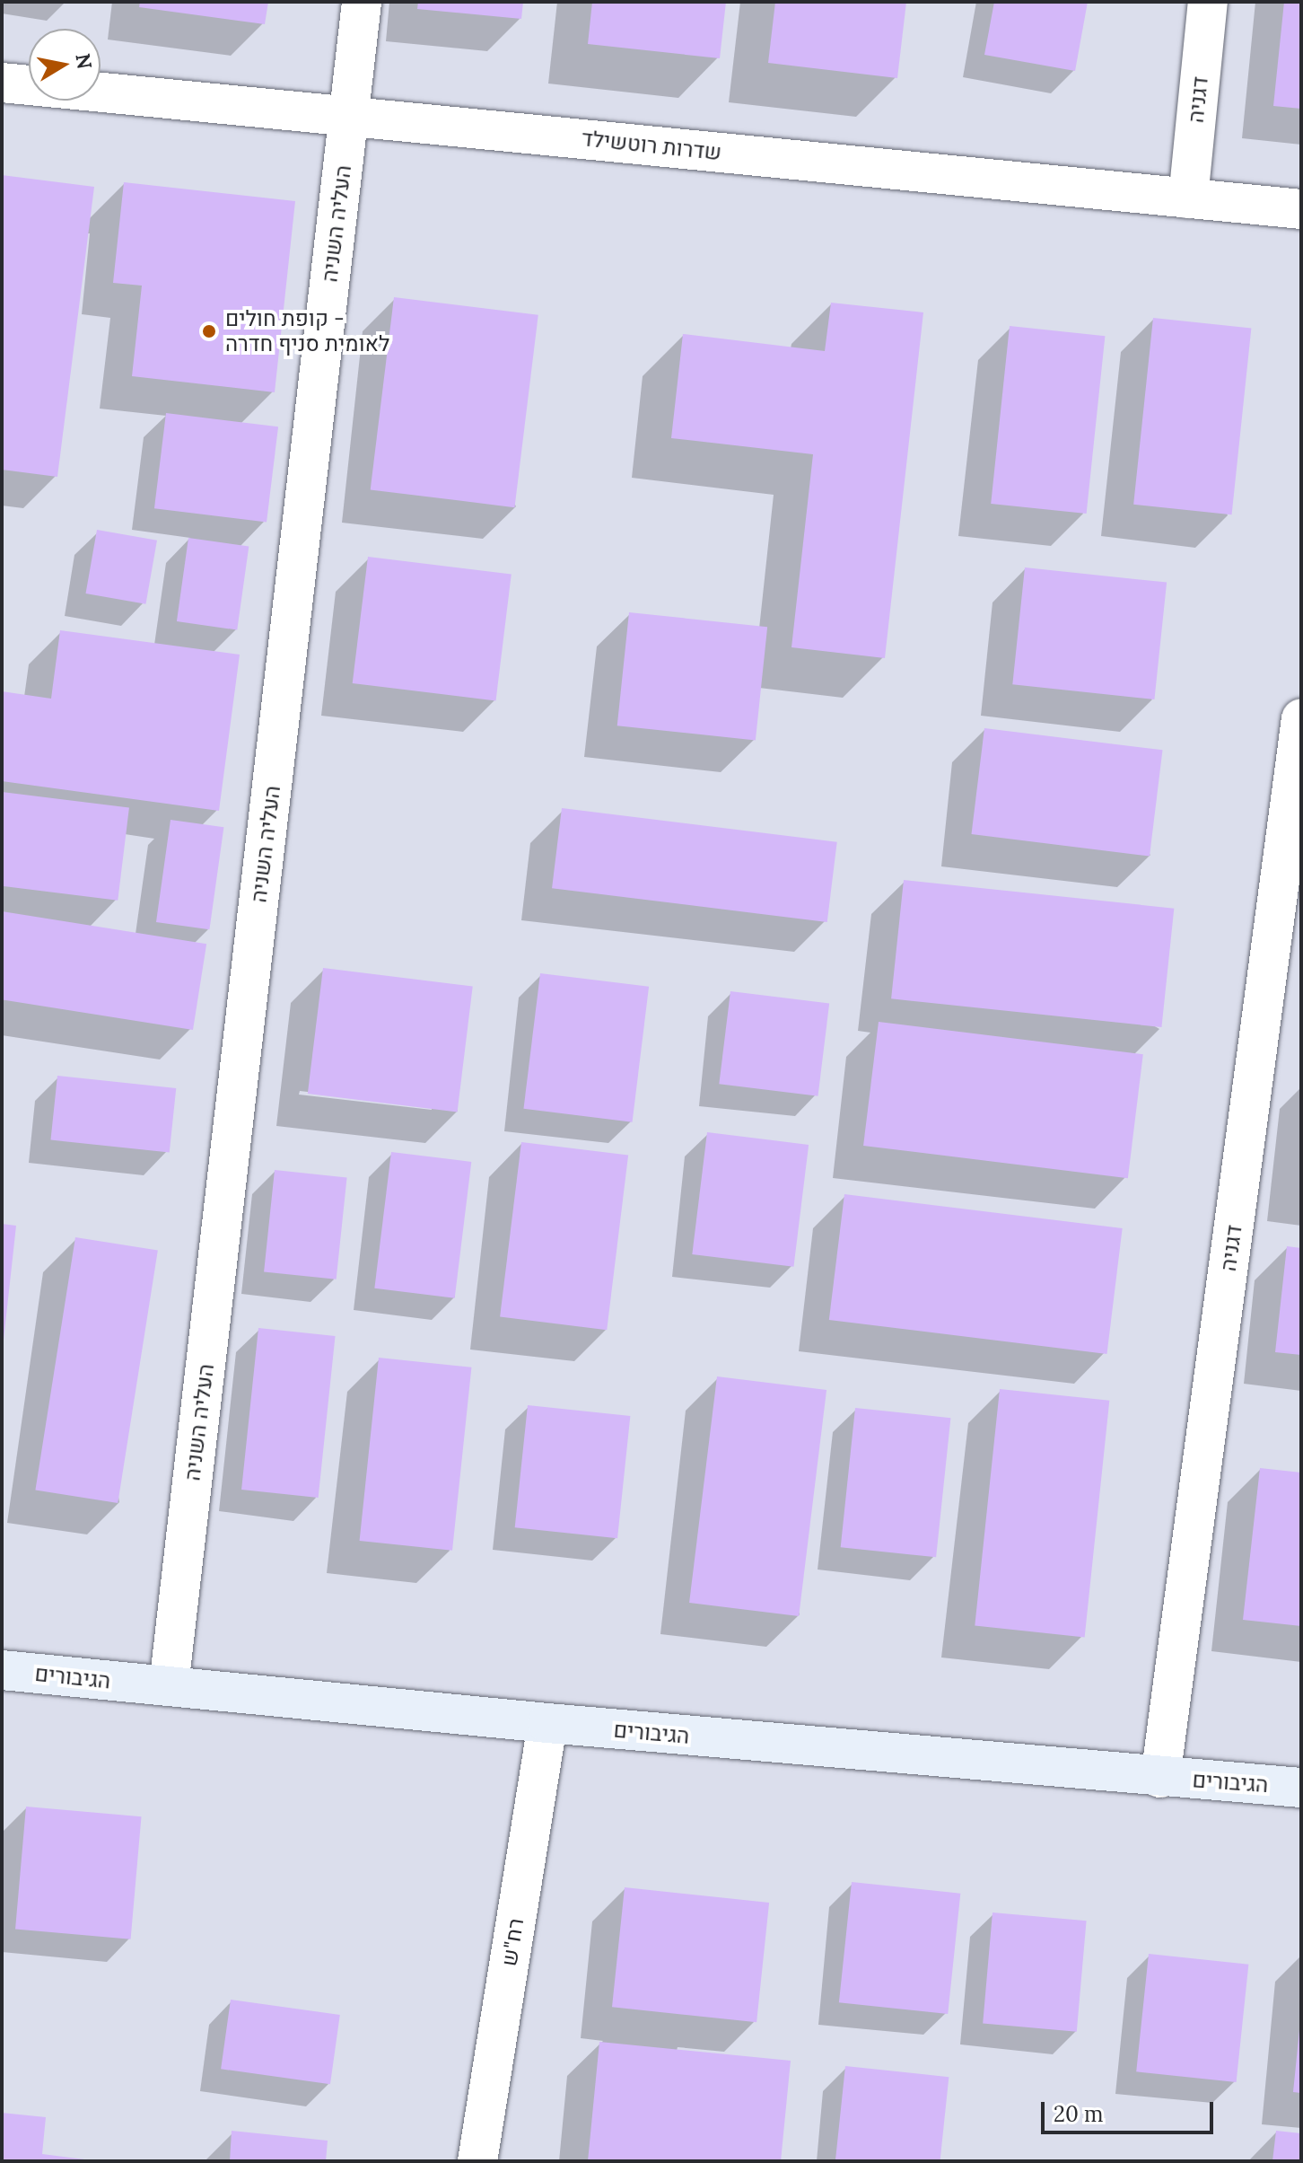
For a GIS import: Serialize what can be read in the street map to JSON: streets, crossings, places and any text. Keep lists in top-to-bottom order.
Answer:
{
  "streets": {
    "street": [
      "דגניה",
      "שדרות רוטשילד",
      "העליה השניה",
      "הגיבורים",
      "רח\"ש"
    ]
  },
  "crossings": [
    ["דגניה", "שדרות רוטשילד"],
    ["דגניה", "הגיבורים"],
    ["שדרות רוטשילד", "העליה השניה"],
    ["העליה השניה", "הגיבורים"],
    ["הגיבורים", "רח\"ש"]
  ],
  "places": ["קופת חולים - לאומית סניף חדרה"],
  "scale_bar": "20 m",
  "north": "right"
}
